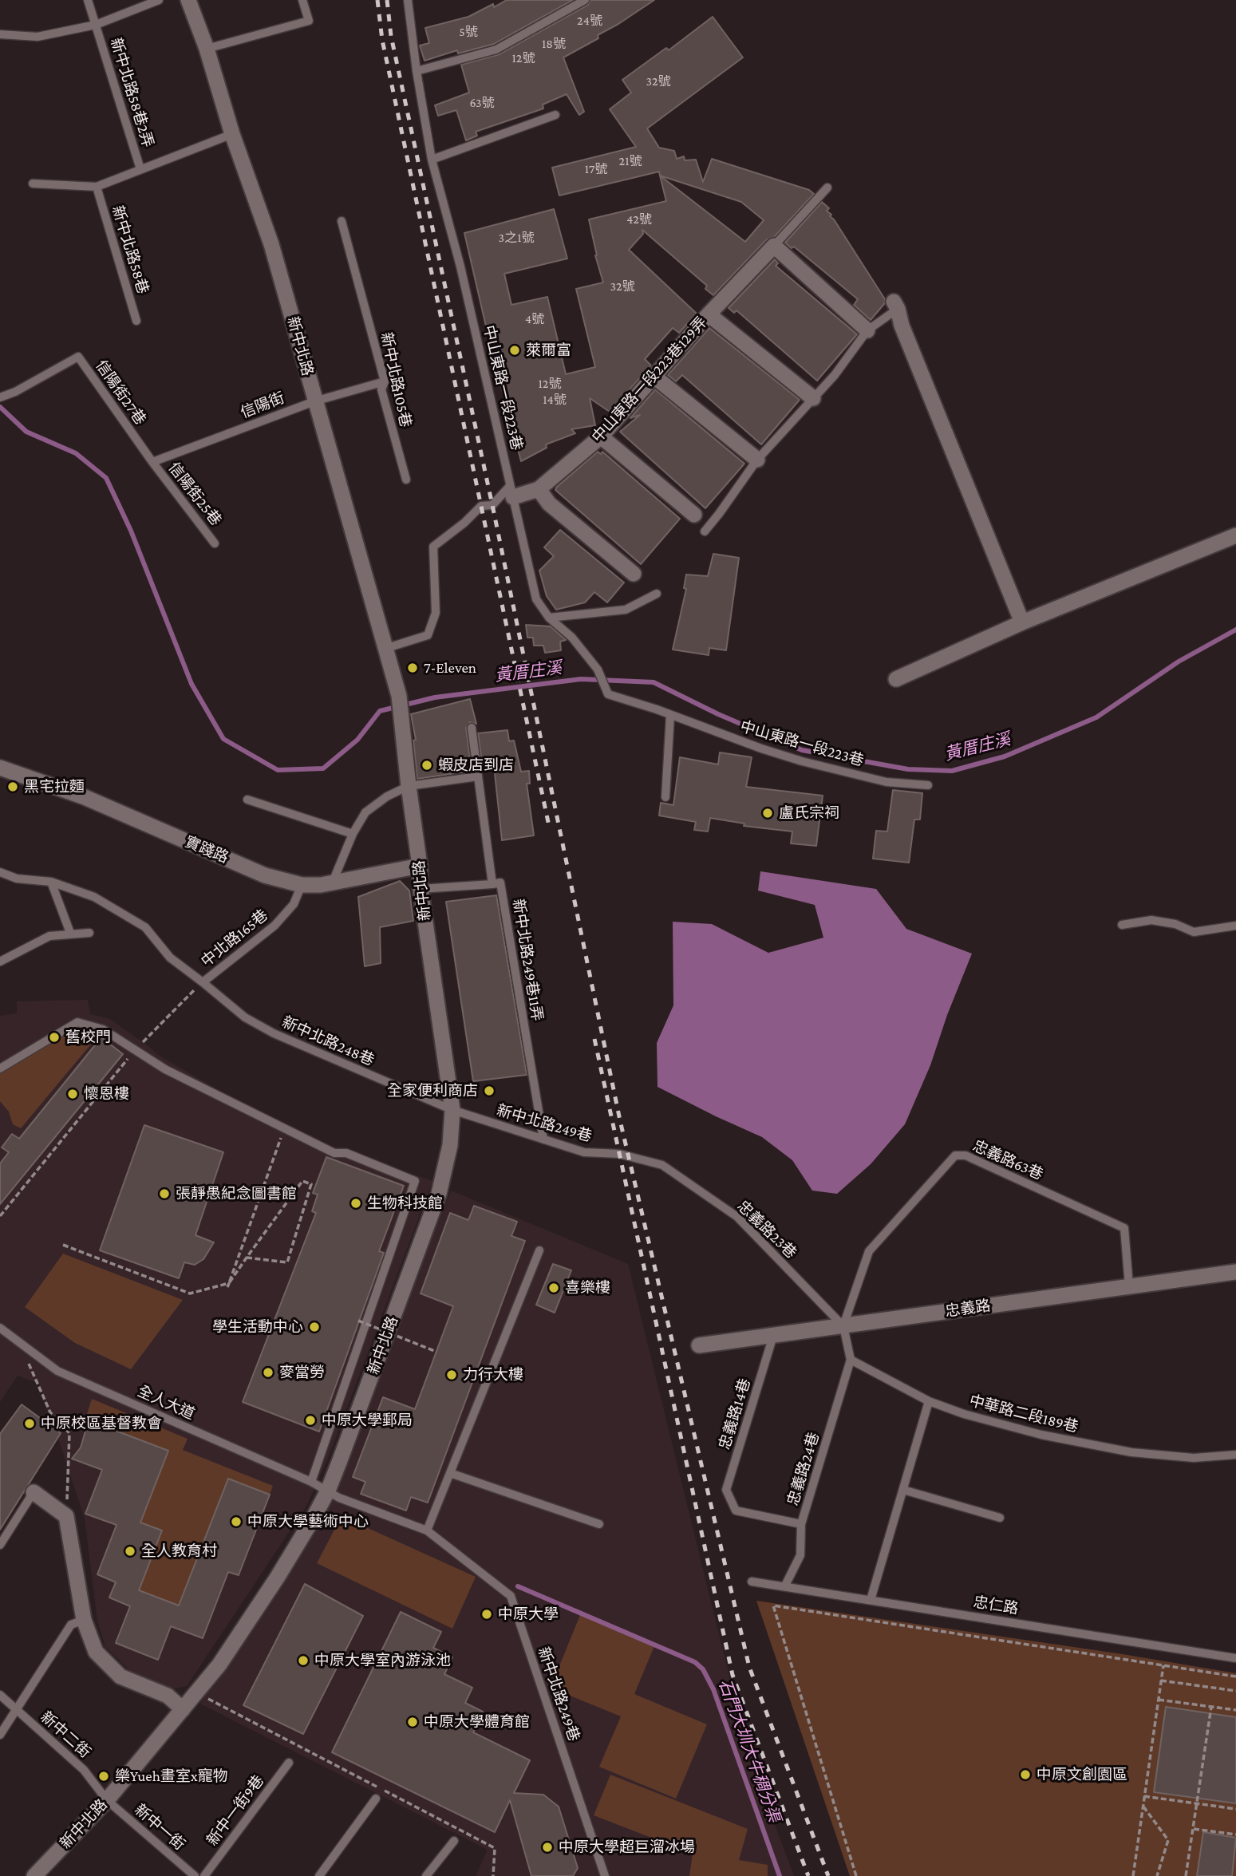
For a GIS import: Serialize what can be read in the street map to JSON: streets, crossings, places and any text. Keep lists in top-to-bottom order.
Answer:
{
  "streets": {
    "street": [
      "新中北路",
      "中山東路一段223巷129弄",
      "實踐路",
      "忠義路"
    ],
    "lane": [
      "新中北路58巷2弄",
      "新中北路58巷",
      "新中北路105巷",
      "中山東路一段223巷",
      "信陽街27巷",
      "信陽街",
      "信陽街25巷",
      "中北路165巷",
      "新中北路249巷11弄",
      "新中北路248巷",
      "新中北路249巷",
      "忠義路63巷",
      "忠義路23巷",
      "全人大道",
      "忠義路14巷",
      "中華路二段189巷",
      "忠義路24巷",
      "忠仁路",
      "新中二街",
      "新中一街9巷",
      "新中一街"
    ]
  },
  "crossings": [
    ["新中北路", "信陽街"],
    ["新中北路", "實踐路"],
    ["新中北路", "新中北路248巷"],
    ["新中北路", "新中北路249巷"],
    ["新中北路", "全人大道"],
    ["新中北路", "新中二街"],
    ["新中北路", "新中一街"],
    ["新中北路105巷", "信陽街"],
    ["中山東路一段223巷129弄", "中山東路一段223巷"],
    ["信陽街27巷", "信陽街"],
    ["信陽街27巷", "信陽街25巷"],
    ["信陽街", "信陽街25巷"],
    ["實踐路", "中北路165巷"],
    ["中北路165巷", "新中北路248巷"],
    ["新中北路249巷11弄", "新中北路249巷"],
    ["新中北路248巷", "新中北路249巷"],
    ["新中北路249巷", "忠義路23巷"],
    ["新中北路249巷", "全人大道"],
    ["忠義路63巷", "忠義路23巷"],
    ["忠義路63巷", "忠義路"],
    ["忠義路23巷", "忠義路"],
    ["忠義路", "忠義路14巷"],
    ["忠義路14巷", "忠義路24巷"],
    ["中華路二段189巷", "忠義路24巷"],
    ["忠義路24巷", "忠仁路"],
    ["新中二街", "新中一街"]
  ],
  "water": ["黃厝庄溪", "石門大圳大牛稠分渠"],
  "places": [
    "萊爾富",
    "7-Eleven",
    "蝦皮店到店",
    "黑宅拉麵",
    "盧氏宗祠",
    "舊校門",
    "全家便利商店",
    "懷恩樓",
    "張靜愚紀念圖書館",
    "生物科技館",
    "喜樂樓",
    "學生活動中心",
    "麥當勞",
    "力行大樓",
    "中原大學郵局",
    "中原校區基督教會",
    "中原大學藝術中心",
    "全人教育村",
    "中原大學",
    "中原大學室內游泳池",
    "中原大學體育館",
    "中原文創園區",
    "樂Yueh畫室x寵物",
    "中原大學超巨溜冰場"
  ],
  "house_numbers": [
    "24號",
    "5號",
    "18號",
    "12號",
    "32號",
    "63號",
    "21號",
    "17號",
    "42號",
    "3之1號",
    "32號",
    "4號",
    "12號",
    "14號"
  ]
}
